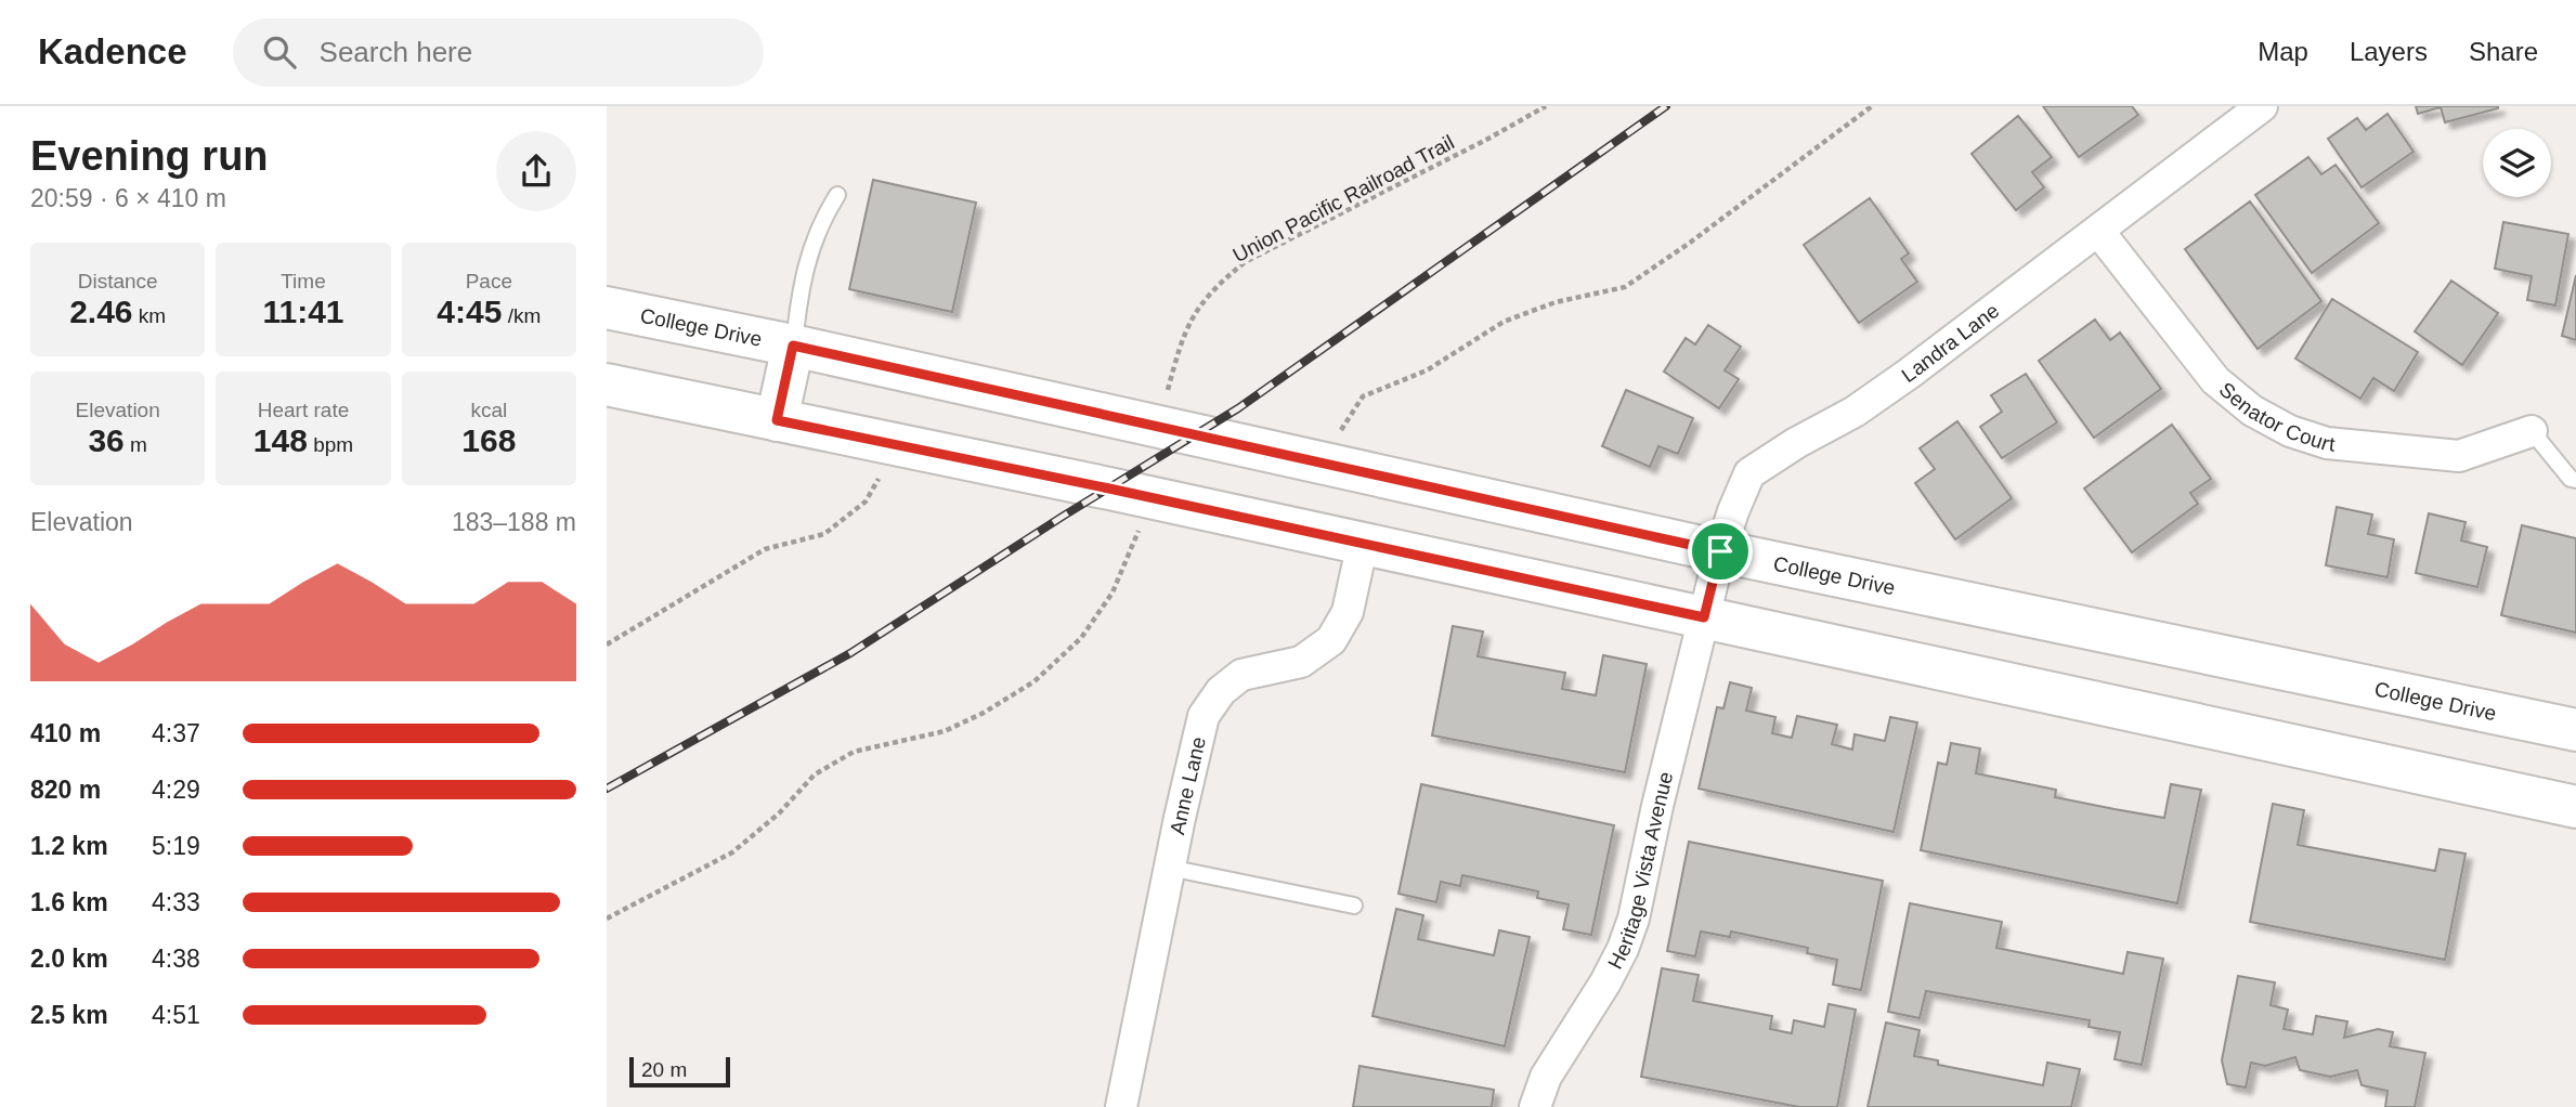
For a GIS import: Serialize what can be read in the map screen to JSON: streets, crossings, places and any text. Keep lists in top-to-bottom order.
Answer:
{
  "streets": {
    "main road": ["College Drive"],
    "street": [
      "Landra Lane",
      "Senator Court",
      "Anne Lane",
      "Heritage Vista Avenue"
    ],
    "path": ["Union Pacific Railroad Trail"]
  },
  "crossings": [
    ["College Drive", "Landra Lane"],
    ["Landra Lane", "Senator Court"],
    ["Landra Lane", "Heritage Vista Avenue"]
  ],
  "scale_bar": "20 m",
  "page": {
    "header": "Kadence",
    "search": "Search here",
    "nav": ["Map", "Layers", "Share"],
    "heading": ["Evening run", "20:59 · 6 × 410 m"],
    "stats": [
      ["Distance", "2.46 km"],
      ["Time", "11:41"],
      ["Pace", "4:45 /km"],
      ["Elevation", "36 m"],
      ["Heart rate", "148 bpm"],
      ["kcal", "168"]
    ],
    "chart": ["Elevation", "183–188 m"],
    "list": [
      {
        "name": "410 m",
        "note": "4:37"
      },
      {
        "name": "820 m",
        "note": "4:29"
      },
      {
        "name": "1.2 km",
        "note": "5:19"
      },
      {
        "name": "1.6 km",
        "note": "4:33"
      },
      {
        "name": "2.0 km",
        "note": "4:38"
      },
      {
        "name": "2.5 km",
        "note": "4:51"
      }
    ],
    "scale": "20 m"
  }
}
